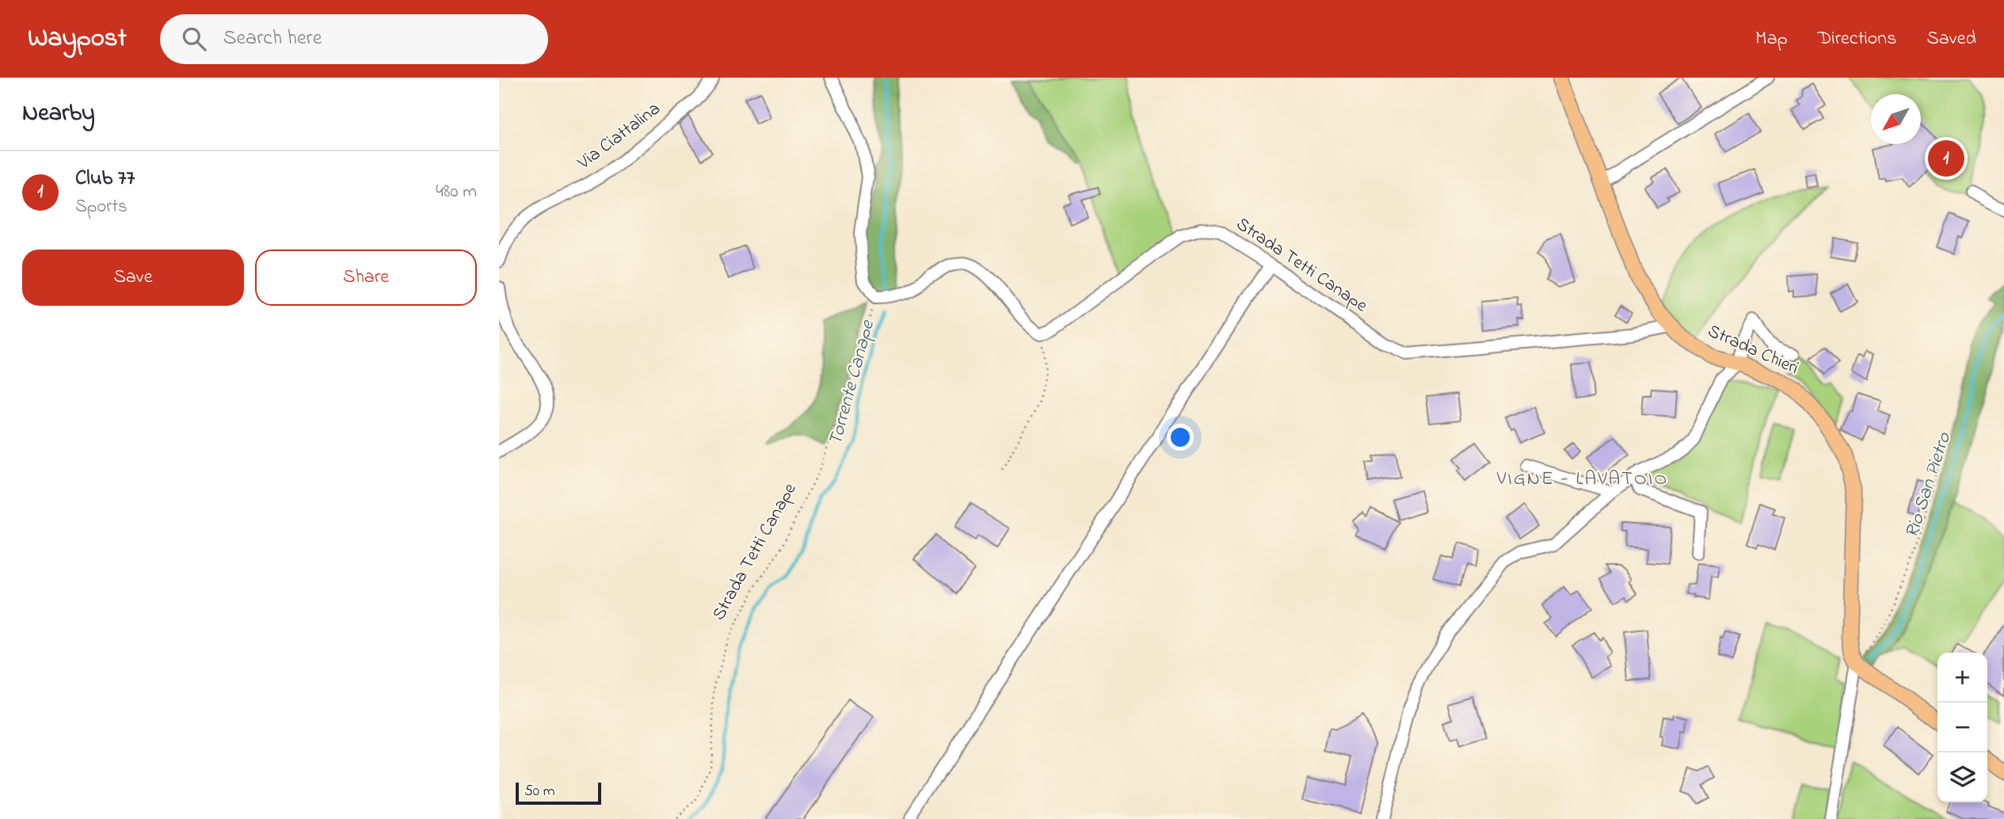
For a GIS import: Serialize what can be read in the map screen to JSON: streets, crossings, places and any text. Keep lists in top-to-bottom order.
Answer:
{
  "streets": {
    "main road": ["Strada Chieri"],
    "street": ["Via Ciattalina", "Strada Tetti Canape"]
  },
  "crossings": [
    ["Strada Tetti Canape", "Strada Chieri"]
  ],
  "districts": ["VIGNE - LAVATOIO"],
  "water": ["Torrente Canape", "Rio San Pietro"],
  "scale_bar": "50 m",
  "north": "bottom left",
  "page": {
    "header": "Waypost",
    "search": "Search here",
    "nav": ["Map", "Directions", "Saved"],
    "heading": "Nearby",
    "pins": "1",
    "list": [
      {
        "mark": "1",
        "name": "Club 77",
        "note": "Sports",
        "value": "480 m"
      }
    ],
    "buttons": ["Save", "Share"],
    "map_buttons": ["+", "−"],
    "scale": "50 m"
  }
}
